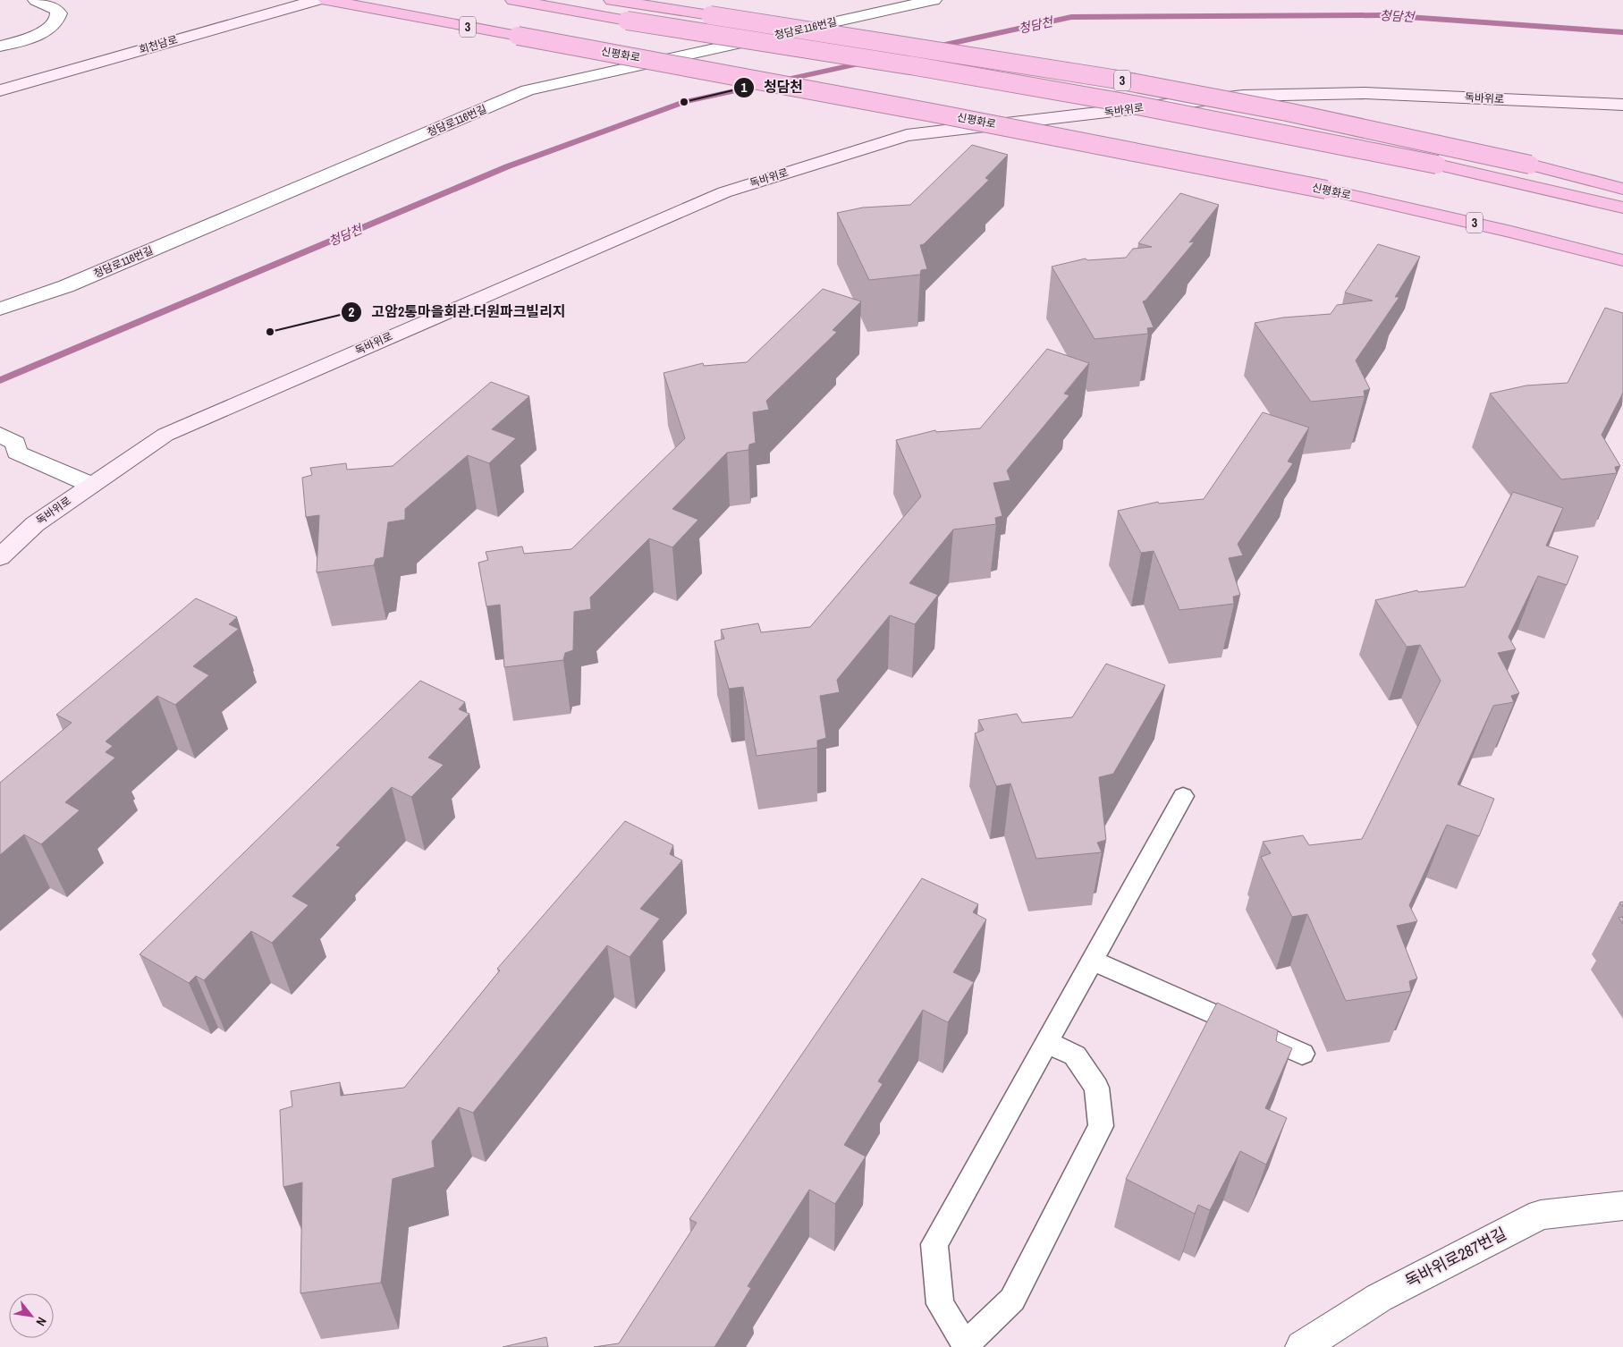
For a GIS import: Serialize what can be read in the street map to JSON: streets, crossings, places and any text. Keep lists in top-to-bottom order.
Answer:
{
  "streets": {
    "highway": ["3", "신평화로"],
    "main road": ["회천남로", "독바위로"],
    "street": ["청담로116번길", "독바위로287번길"]
  },
  "water": ["청담천"],
  "places": ["청담천", "고암2통마을회관.더원파크빌리지"],
  "north": "bottom right"
}
